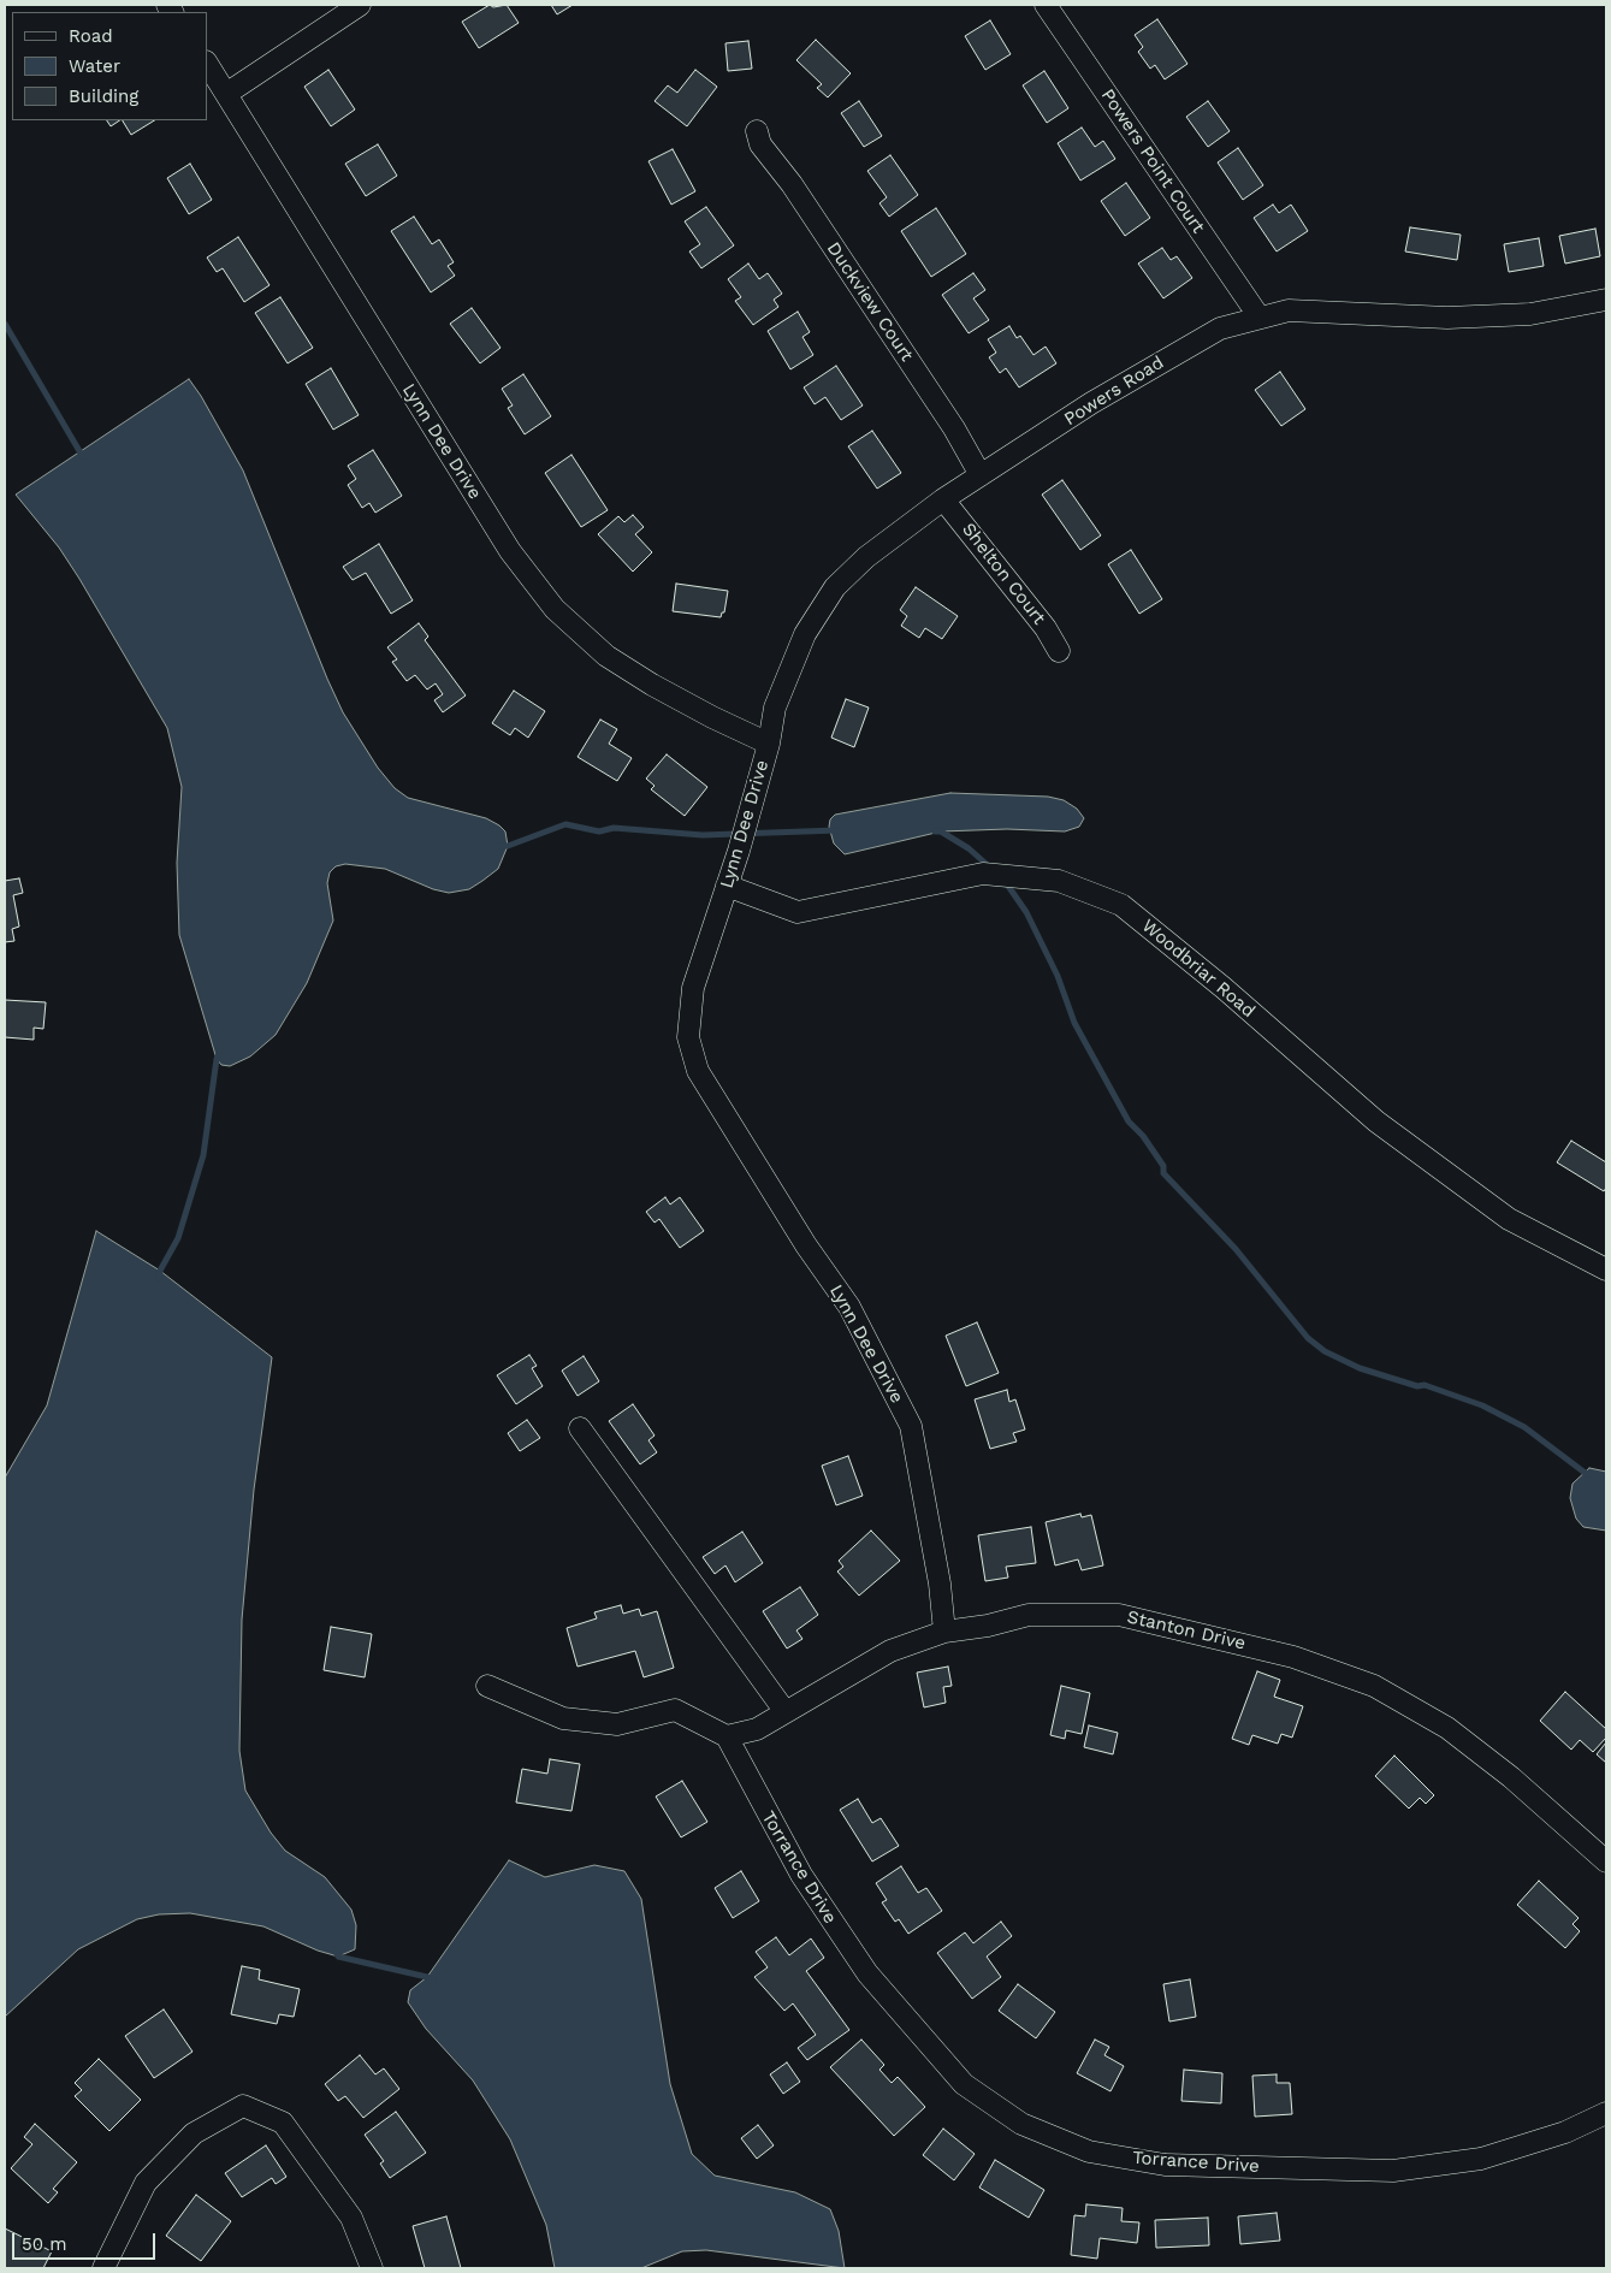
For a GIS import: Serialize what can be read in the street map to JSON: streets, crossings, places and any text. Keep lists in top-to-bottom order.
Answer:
{
  "streets": {
    "street": [
      "Powers Point Court",
      "Duckview Court",
      "Powers Road",
      "Lynn Dee Drive",
      "Shelton Court",
      "Woodbriar Road",
      "Stanton Drive",
      "Torrance Drive"
    ]
  },
  "crossings": [
    ["Powers Point Court", "Powers Road"],
    ["Duckview Court", "Powers Road"],
    ["Powers Road", "Lynn Dee Drive"],
    ["Powers Road", "Shelton Court"],
    ["Lynn Dee Drive", "Woodbriar Road"],
    ["Lynn Dee Drive", "Stanton Drive"],
    ["Stanton Drive", "Torrance Drive"]
  ],
  "legend": ["Road", "Water", "Building"],
  "scale_bar": "50 m"
}
